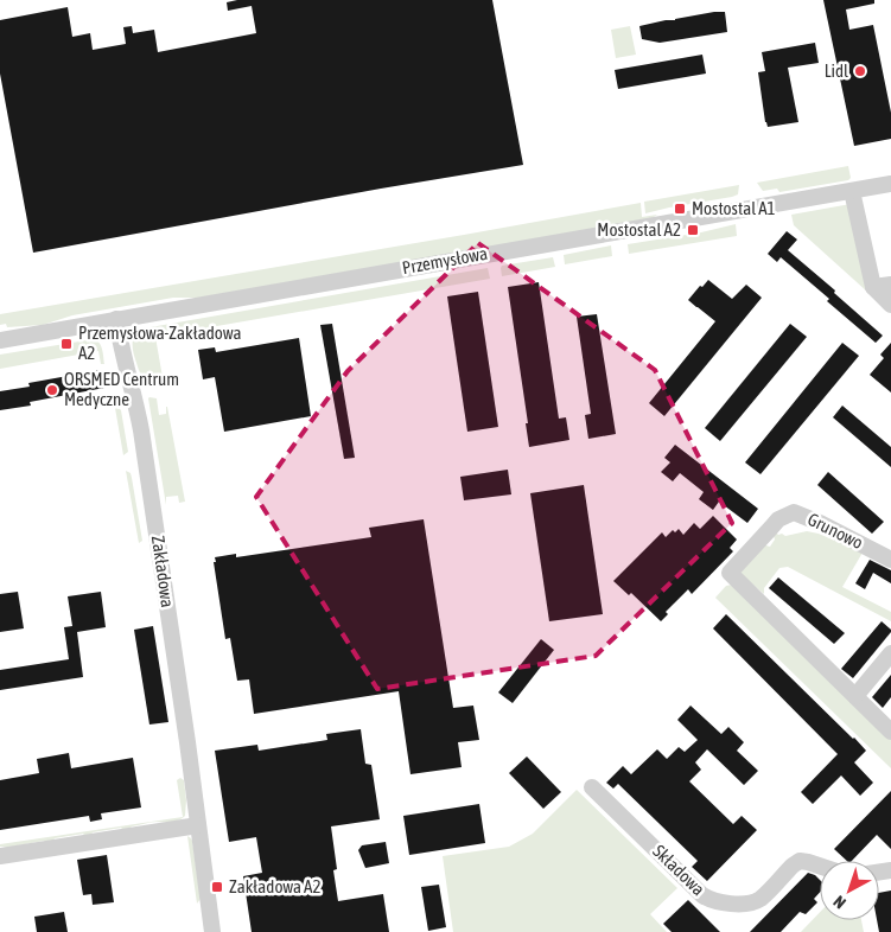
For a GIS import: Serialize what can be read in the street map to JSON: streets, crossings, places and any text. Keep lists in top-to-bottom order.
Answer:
{
  "streets": {
    "street": [
      "Przemysłowa",
      "Grunowo",
      "Zakładowa",
      "Składowa"
    ]
  },
  "crossings": [
    ["Przemysłowa", "Zakładowa"]
  ],
  "places": {
    "other": ["Lidl", "ORSMED Centrum Medyczne"],
    "transit": [
      "Mostostal A1",
      "Mostostal A2",
      "Przemysłowa-Zakładowa A2",
      "Zakładowa A2"
    ]
  },
  "north": "bottom left"
}
